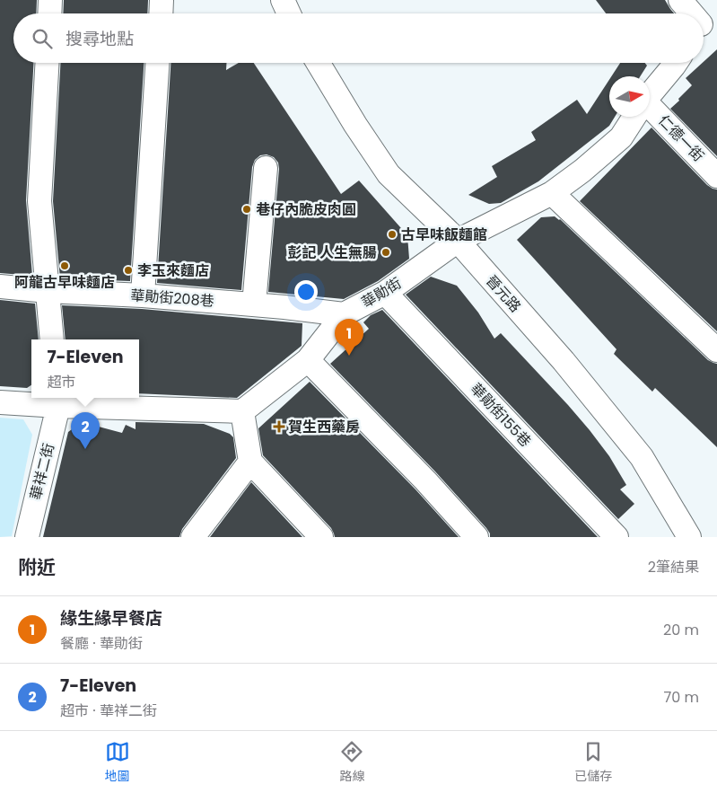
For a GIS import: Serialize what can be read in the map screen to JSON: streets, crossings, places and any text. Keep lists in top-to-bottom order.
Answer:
{
  "streets": {
    "street": [
      "仁德一街",
      "華勛街",
      "晉元路",
      "華勛街208巷",
      "華勛街155巷",
      "華祥二街"
    ]
  },
  "crossings": [
    ["華勛街", "晉元路"],
    ["華勛街", "華勛街208巷"],
    ["華勛街", "華勛街155巷"]
  ],
  "places": {
    "other": [
      "巷仔內脆皮肉圓",
      "古早味飯麵館",
      "彭記 人生無腸",
      "阿龍古早味麵店",
      "李玉來麵店"
    ],
    "health": ["賀生西藥房"]
  },
  "north": "right",
  "page": {
    "search": "搜尋地點",
    "pins": ["1", "2"],
    "popup": ["7-Eleven", "超市"],
    "heading": ["附近", "2筆結果"],
    "list": [
      {
        "mark": "1",
        "name": "緣生緣早餐店",
        "note": "餐廳 · 華勛街",
        "value": "20 m"
      },
      {
        "mark": "2",
        "name": "7-Eleven",
        "note": "超市 · 華祥二街",
        "value": "70 m"
      }
    ],
    "nav": ["地圖", "路線", "已儲存"]
  }
}
